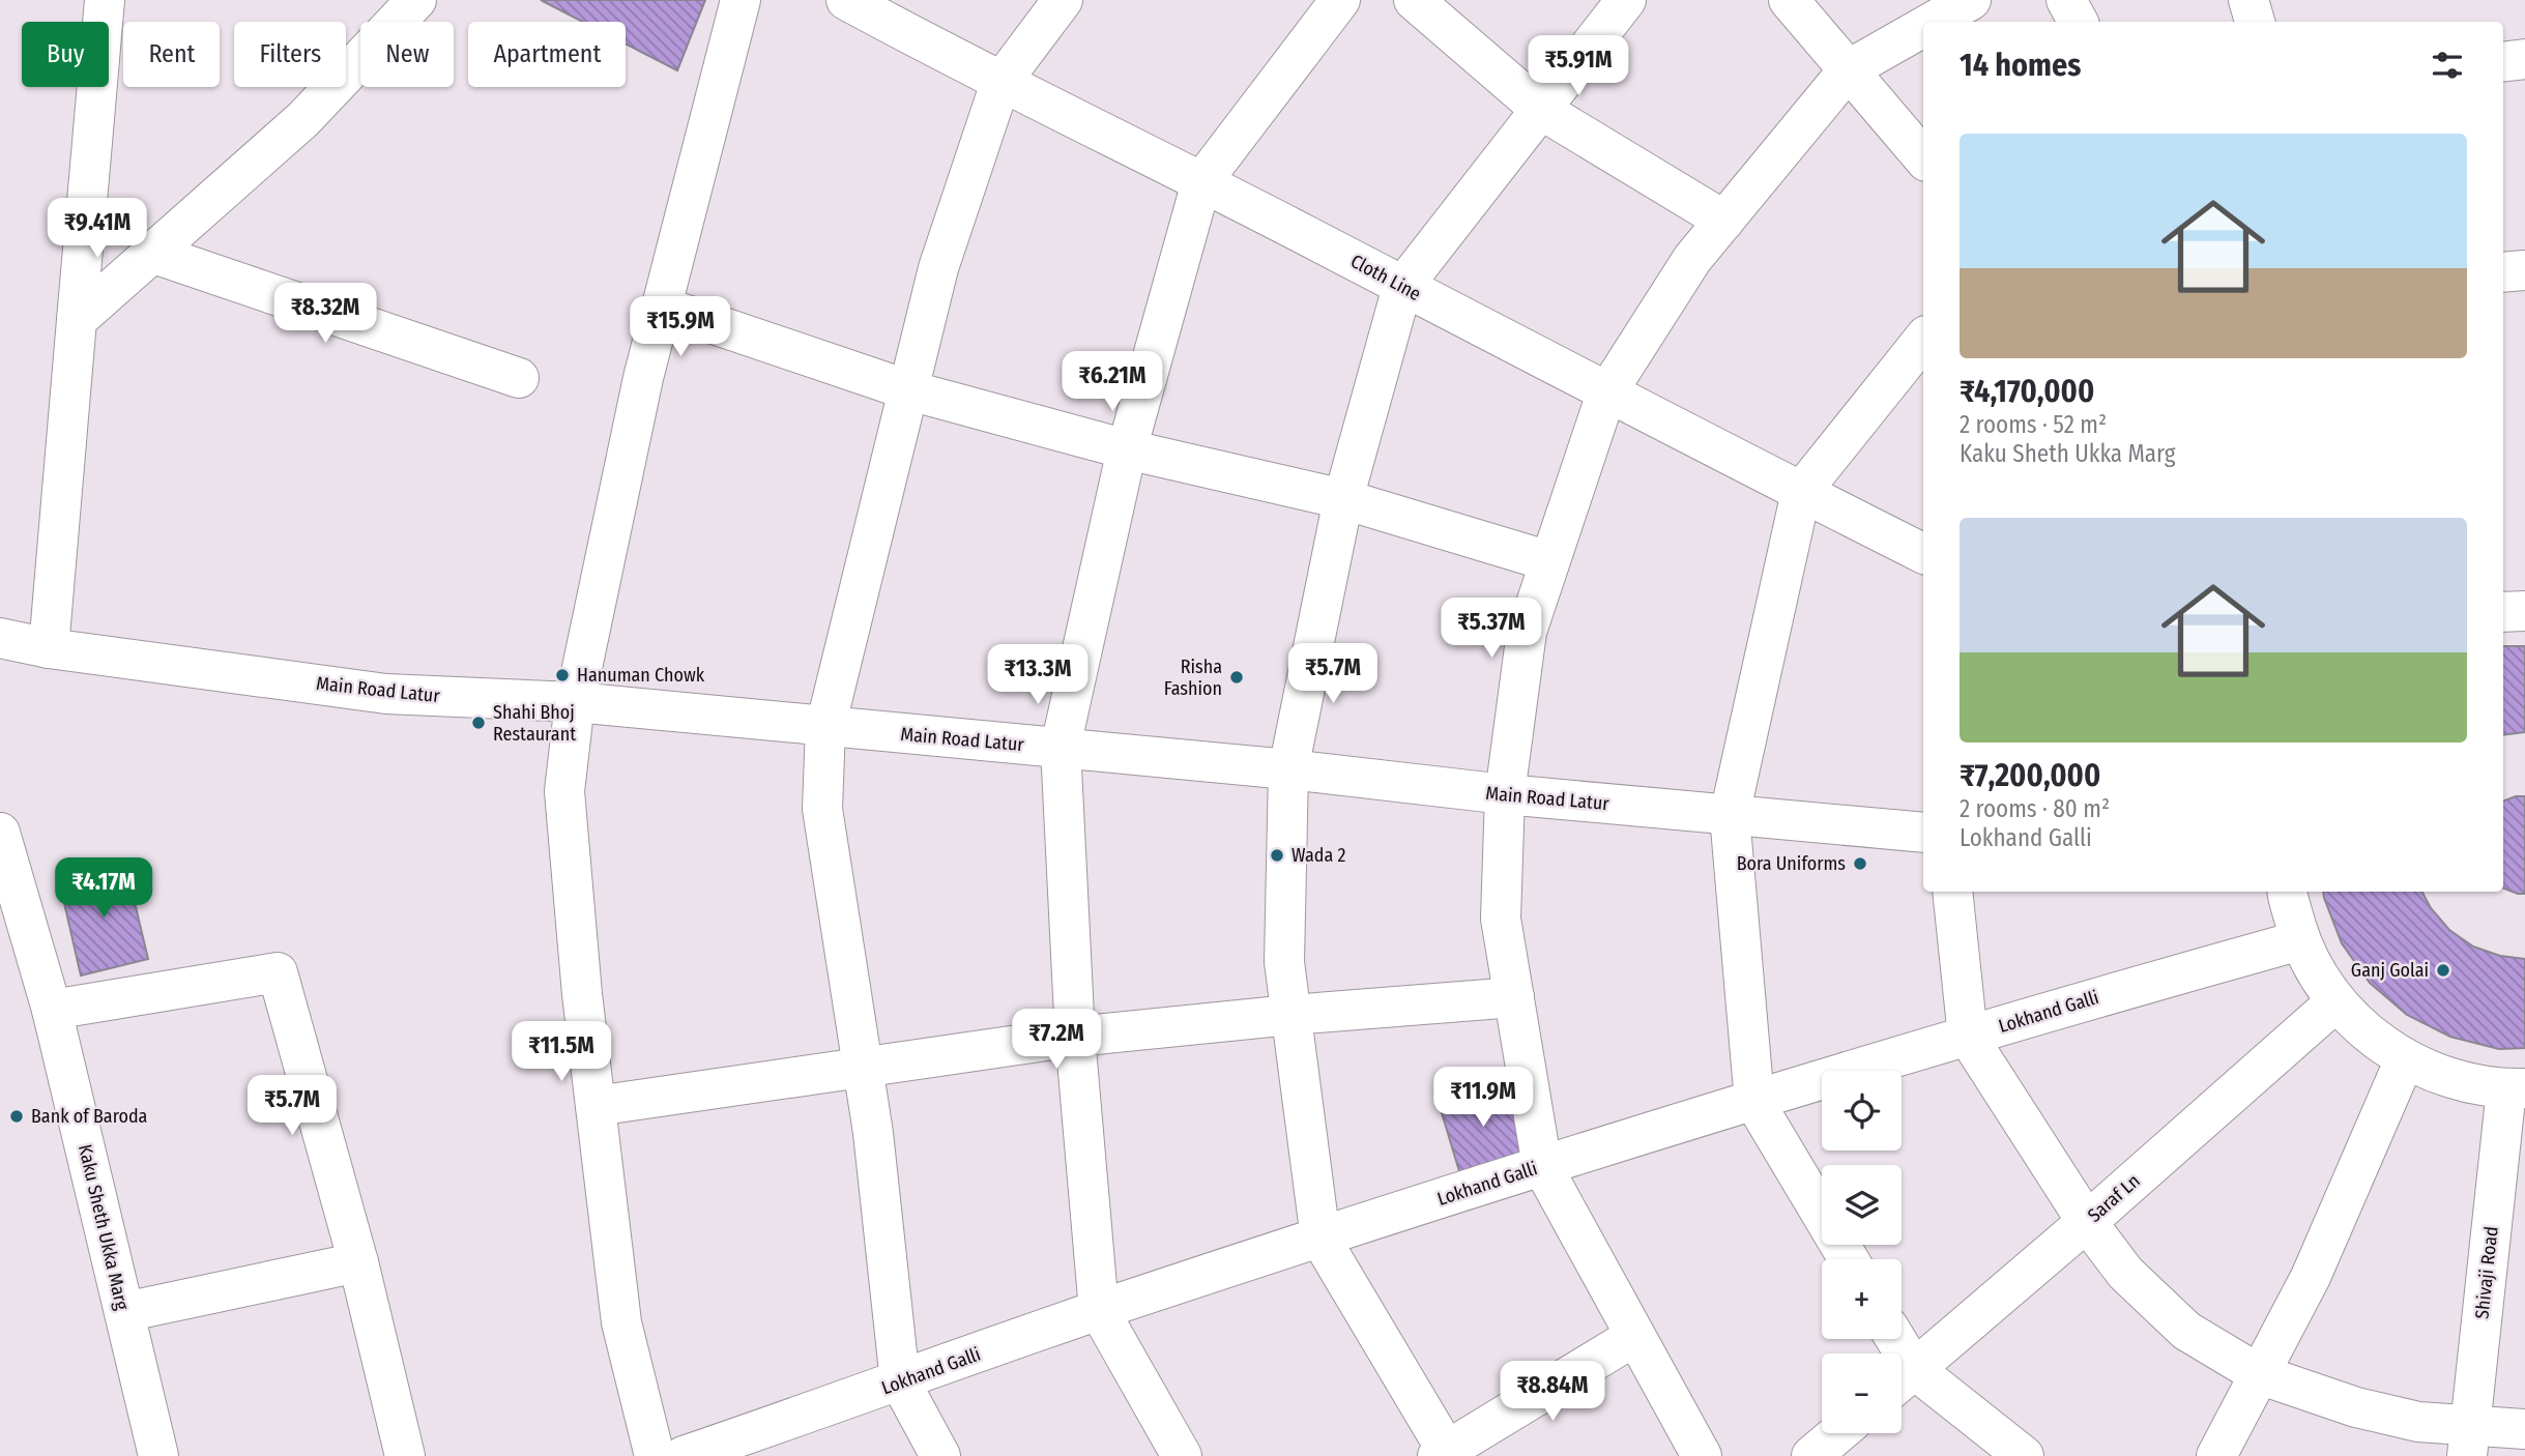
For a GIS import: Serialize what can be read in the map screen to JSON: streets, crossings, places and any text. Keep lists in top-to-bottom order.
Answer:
{
  "streets": {
    "street": [
      "Cloth Line",
      "Main Road Latur",
      "Lokhand Galli",
      "Saraf Ln",
      "Kaku Sheth Ukka Marg",
      "Shivaji Road"
    ]
  },
  "places": [
    "Hanuman Chowk",
    "Risha Fashion",
    "Shahi Bhoj Restaurant",
    "Wada 2",
    "Bora Uniforms",
    "Ganj Golai",
    "Bank of Baroda"
  ],
  "page": {
    "chip": [
      "Buy",
      "Rent",
      "Filters",
      "New",
      "Apartment"
    ],
    "heading": "14 homes",
    "price": [
      "₹5.91M",
      "₹9.41M",
      "₹8.32M",
      "₹15.9M",
      "₹6.21M",
      "₹5.37M",
      "₹5.7M",
      "₹13.3M",
      "₹4.17M",
      "₹7.2M",
      "₹11.5M",
      "₹11.9M",
      "₹5.7M",
      "₹8.84M"
    ],
    "list": [
      {
        "name": "₹4,170,000",
        "note": "2 rooms · 52 m² · Kaku Sheth Ukka Marg"
      },
      {
        "name": "₹7,200,000",
        "note": "2 rooms · 80 m² · Lokhand Galli"
      }
    ],
    "map_buttons": ["+", "−"]
  }
}
